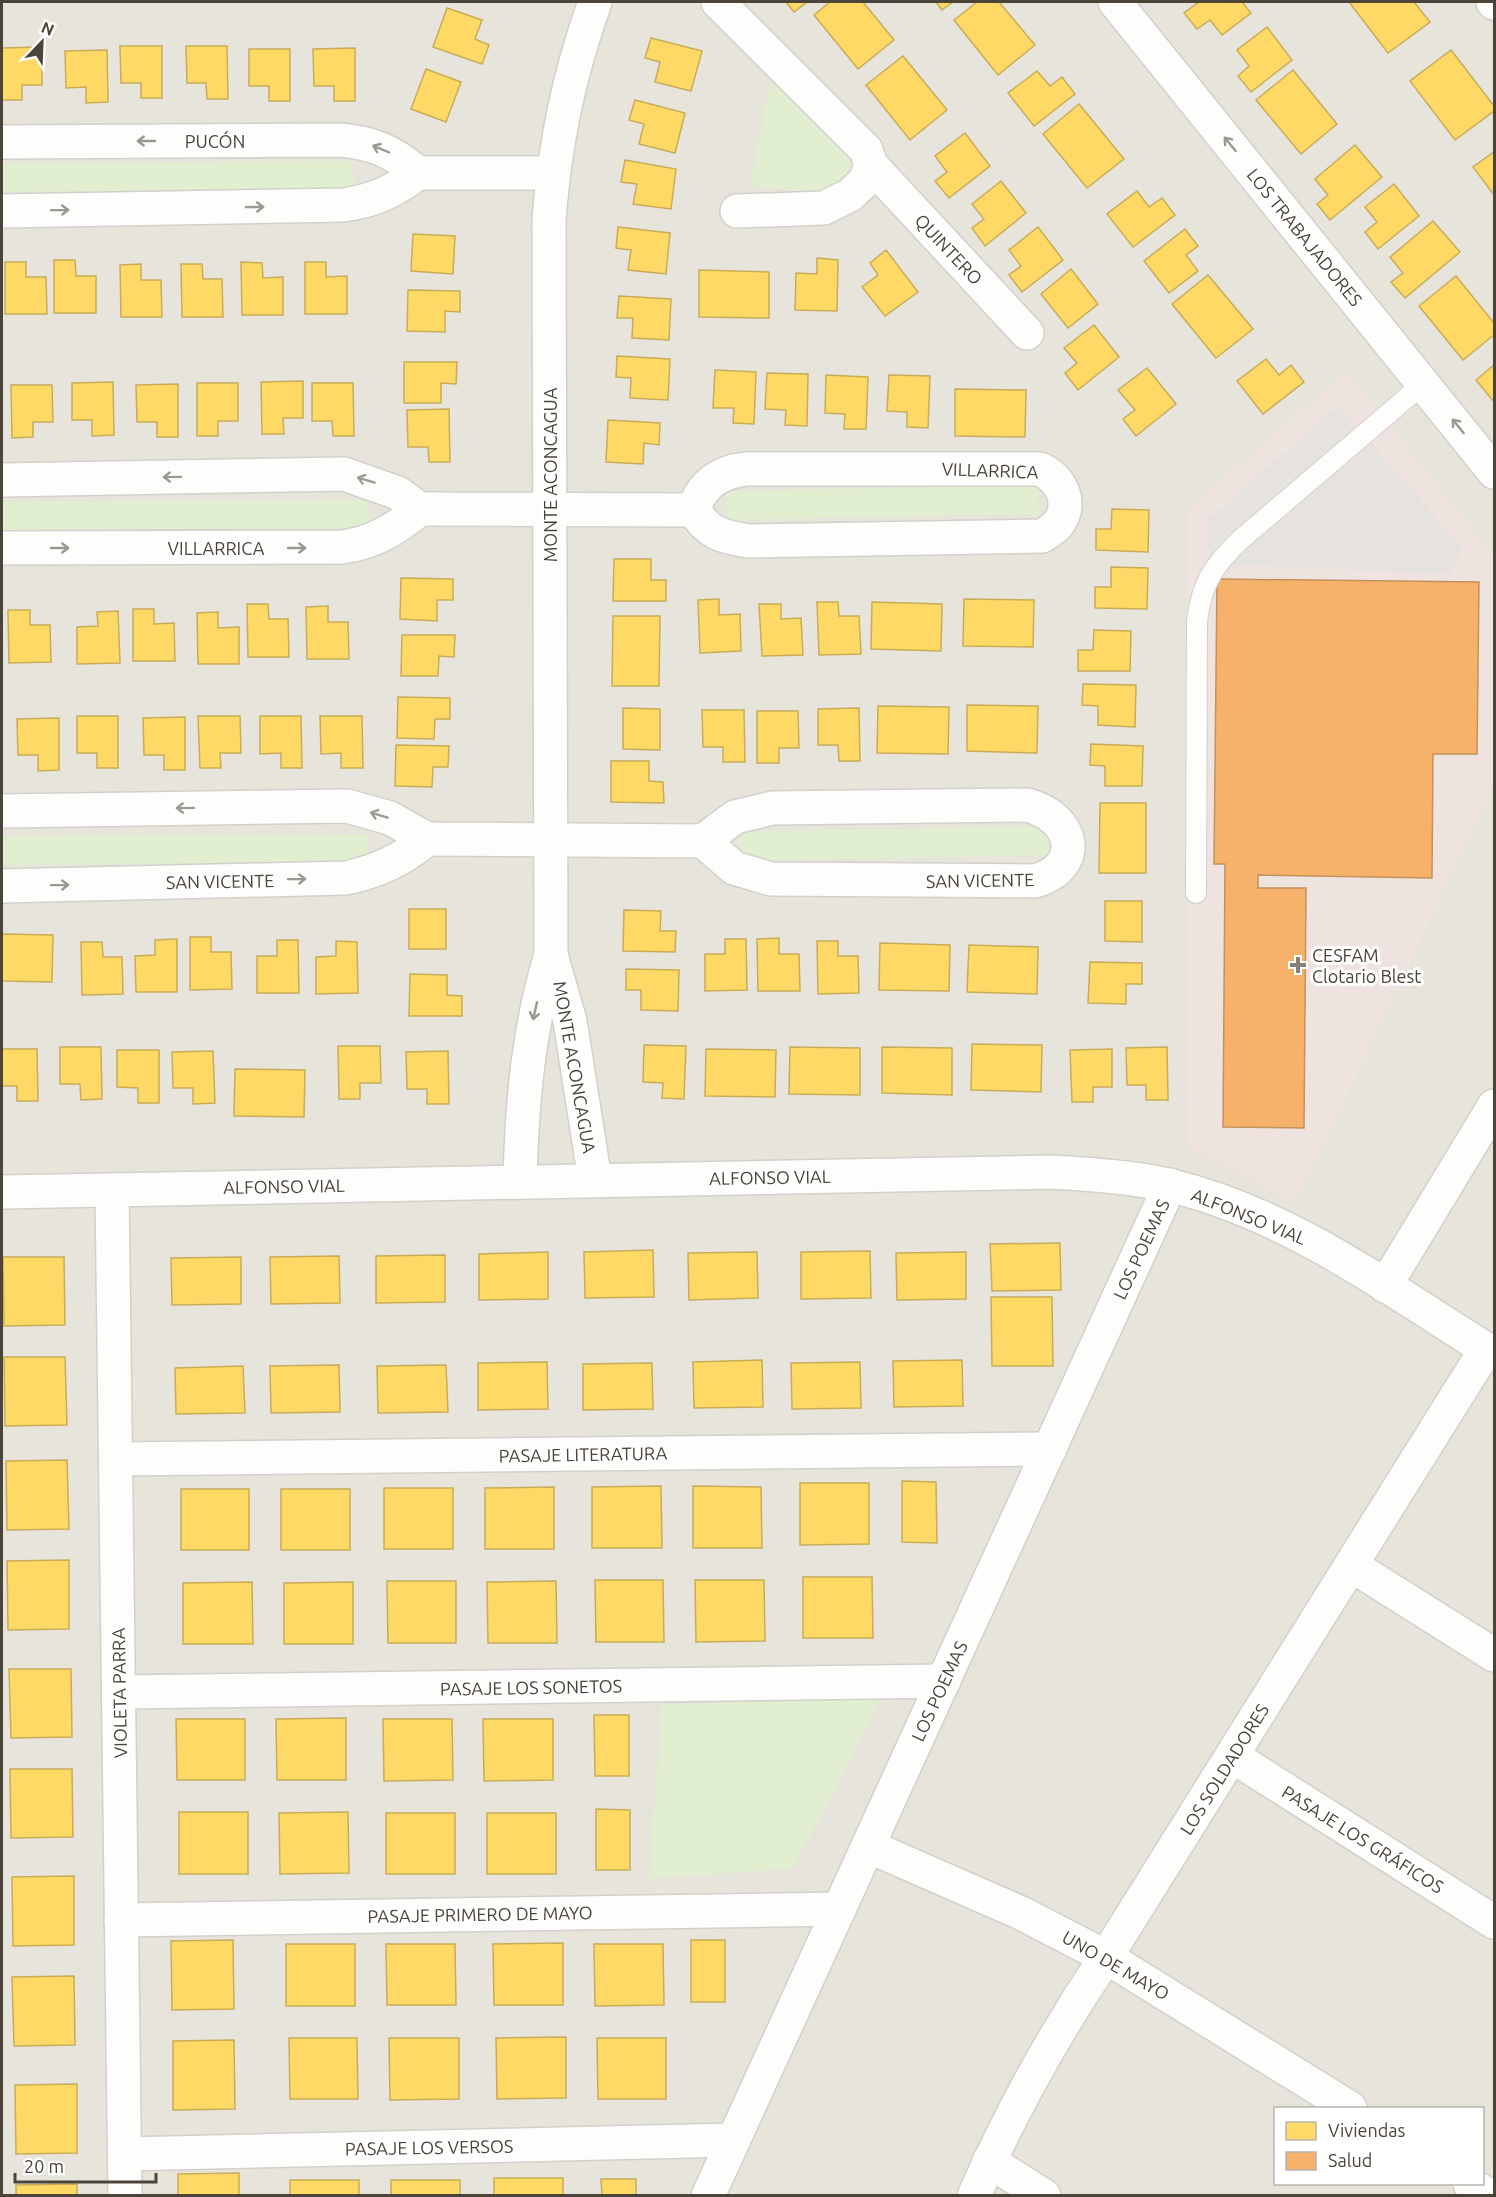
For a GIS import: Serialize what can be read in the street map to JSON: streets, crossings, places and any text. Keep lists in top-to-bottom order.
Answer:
{
  "streets": {
    "street": [
      "PUCÓN",
      "LOS TRABAJADORES",
      "QUINTERO",
      "VILLARRICA",
      "MONTE ACONCAGUA",
      "SAN VICENTE",
      "ALFONSO VIAL",
      "LOS POEMAS",
      "PASAJE LITERATURA",
      "PASAJE LOS SONETOS",
      "VIOLETA PARRA",
      "LOS SOLDADORES",
      "PASAJE LOS GRÁFICOS",
      "PASAJE PRIMERO DE MAYO",
      "UNO DE MAYO",
      "PASAJE LOS VERSOS"
    ]
  },
  "crossings": [
    ["MONTE ACONCAGUA", "ALFONSO VIAL"],
    ["ALFONSO VIAL", "LOS POEMAS"],
    ["ALFONSO VIAL", "VIOLETA PARRA"],
    ["ALFONSO VIAL", "LOS SOLDADORES"],
    ["LOS POEMAS", "PASAJE LITERATURA"],
    ["LOS POEMAS", "PASAJE LOS SONETOS"],
    ["LOS POEMAS", "PASAJE PRIMERO DE MAYO"],
    ["LOS POEMAS", "UNO DE MAYO"],
    ["LOS POEMAS", "PASAJE LOS VERSOS"],
    ["PASAJE LITERATURA", "VIOLETA PARRA"],
    ["PASAJE LOS SONETOS", "VIOLETA PARRA"],
    ["VIOLETA PARRA", "PASAJE PRIMERO DE MAYO"],
    ["VIOLETA PARRA", "PASAJE LOS VERSOS"],
    ["LOS SOLDADORES", "PASAJE LOS GRÁFICOS"],
    ["LOS SOLDADORES", "UNO DE MAYO"]
  ],
  "one_way": ["LOS TRABAJADORES"],
  "places": {
    "health": ["CESFAM Clotario Blest"]
  },
  "legend": ["Viviendas", "Salud"],
  "scale_bar": "20 m",
  "north": "top right"
}
